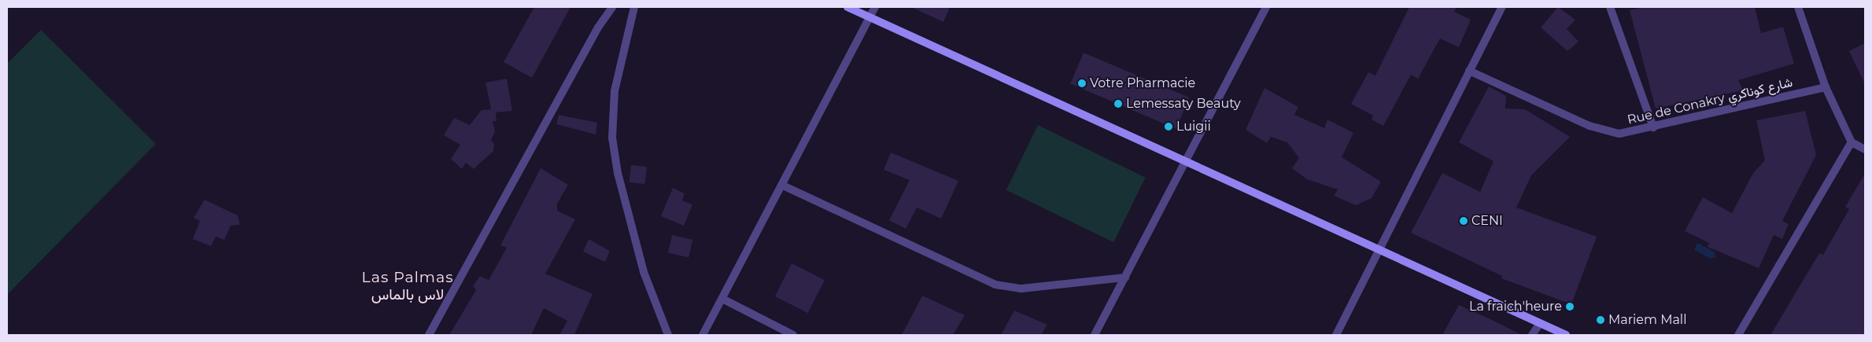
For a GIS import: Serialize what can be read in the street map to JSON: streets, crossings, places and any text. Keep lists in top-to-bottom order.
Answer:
{
  "streets": {
    "street": ["Rue de Conakry شارع كوناكري"]
  },
  "districts": ["Las Palmas لاس بالماس"],
  "places": [
    "Votre Pharmacie",
    "Lemessaty Beauty",
    "Luigii",
    "CENI",
    "La fraich'heure",
    "Mariem Mall"
  ]
}
